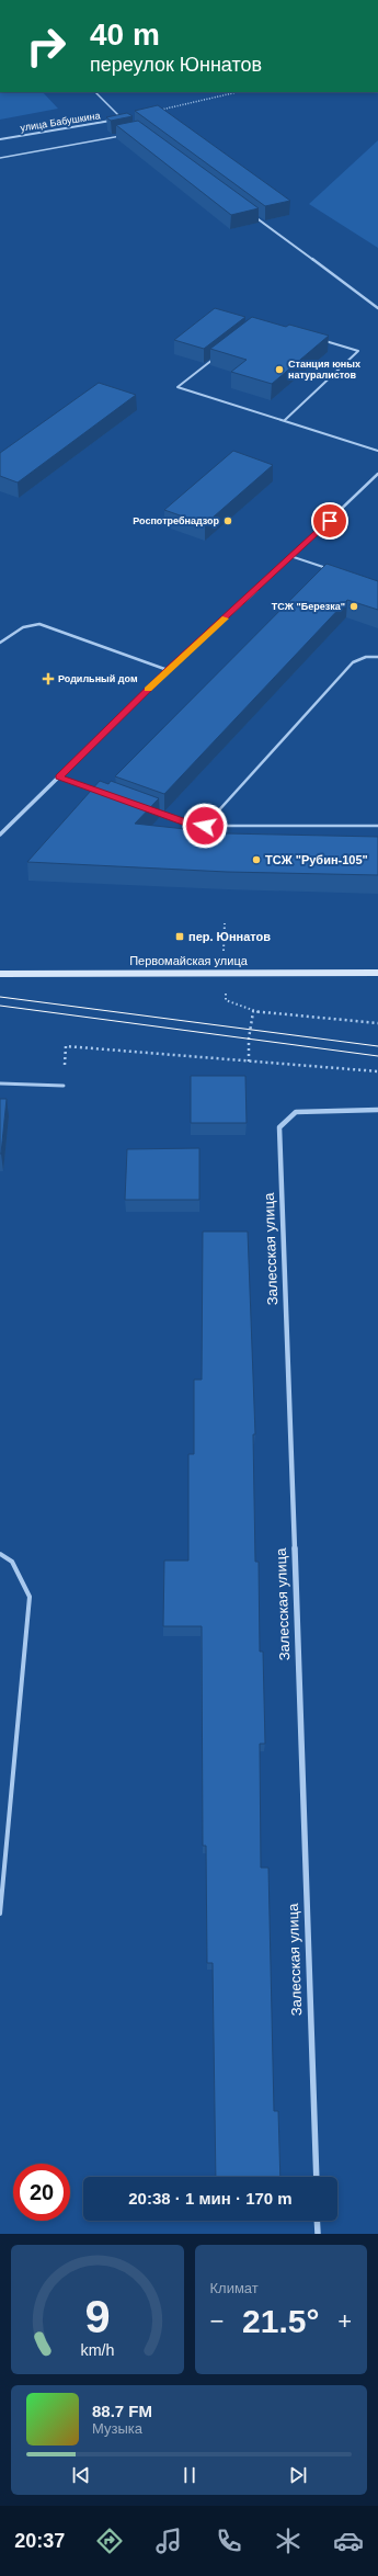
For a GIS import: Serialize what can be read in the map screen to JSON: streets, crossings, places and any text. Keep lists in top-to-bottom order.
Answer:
{
  "streets": {
    "main road": ["Первомайская улица"],
    "street": ["улица Бабушкина", "Залесская улица"]
  },
  "places": {
    "other": [
      "Станция юных натуралистов",
      "Роспотребнадзор",
      "ТСЖ \"Березка\"",
      "ТСЖ \"Рубин-105\""
    ],
    "health": ["Родильный дом"],
    "transit": ["пер. Юннатов"]
  },
  "page": {
    "turn": ["40 m", "переулок Юннатов"],
    "limit": "20",
    "trip": "20:38 · 1 мин · 170 m",
    "tile": "Климат",
    "heat": ["−", "21.5°", "+"],
    "song": ["88.7 FM", "Музыка"],
    "tabs": "20:37",
    "gauge": ["9", "km/h"]
  }
}
